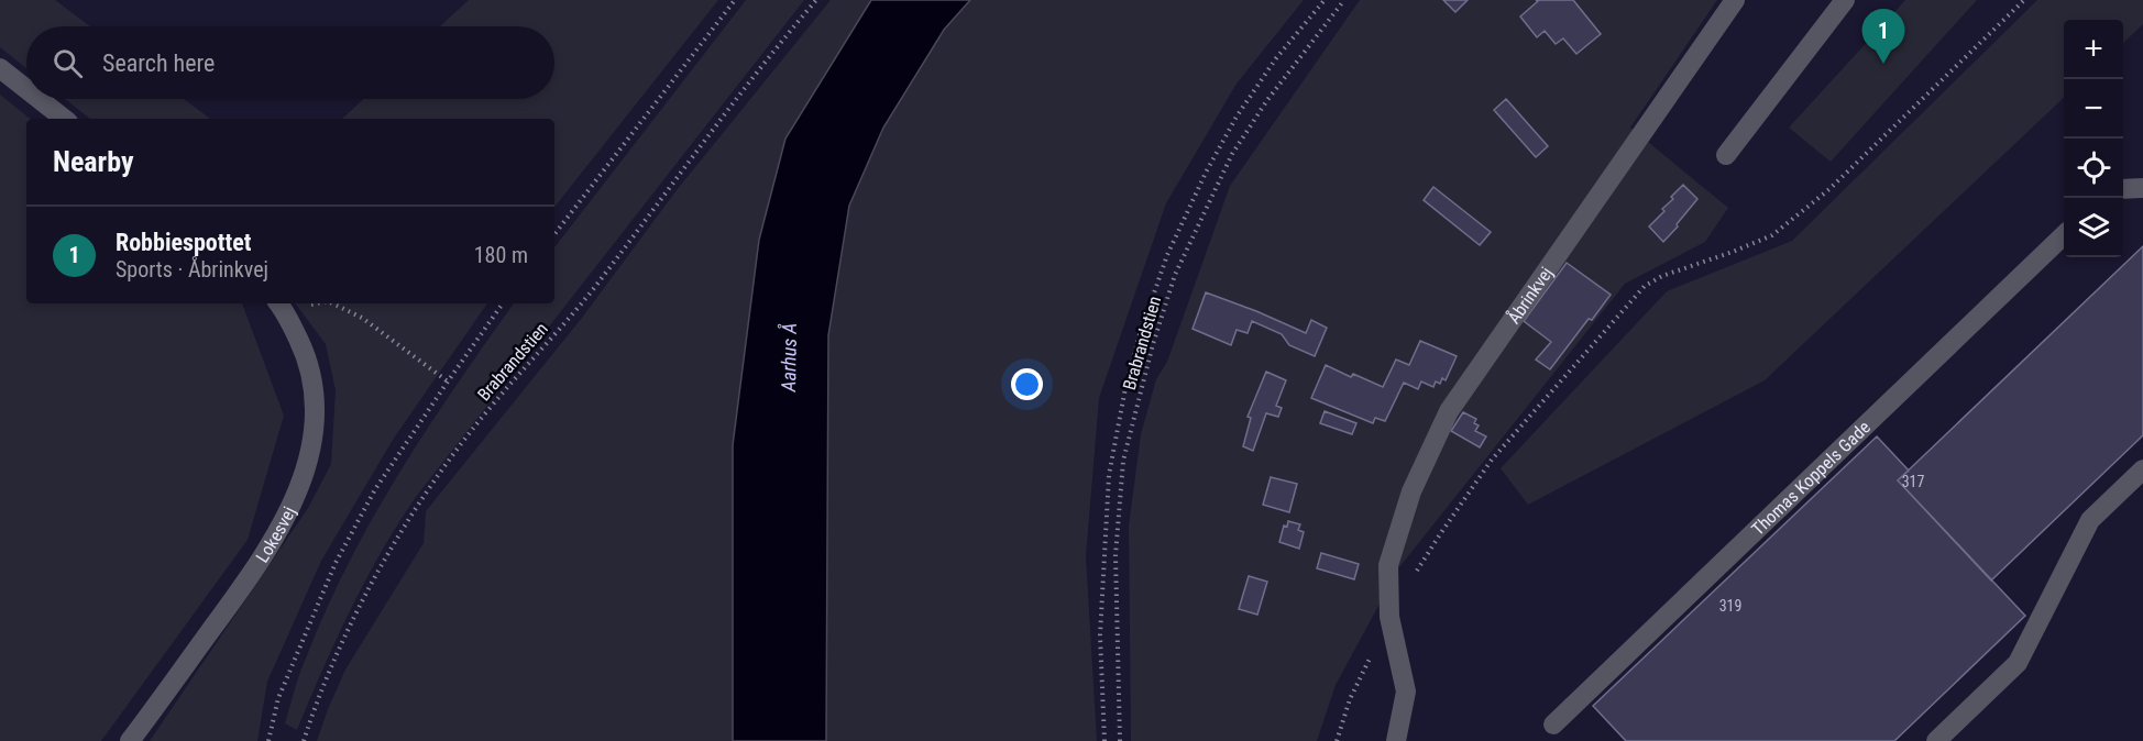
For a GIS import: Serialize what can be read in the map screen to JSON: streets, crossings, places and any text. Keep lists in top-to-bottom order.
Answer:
{
  "streets": {
    "street": ["Åbrinkvej", "Thomas Koppels Gade", "Lokesvej"],
    "path": ["Brabrandstien"]
  },
  "water": ["Aarhus Å"],
  "house_numbers": ["317", "319"],
  "page": {
    "pins": "1",
    "map_buttons": ["+", "−"],
    "search": "Search here",
    "heading": "Nearby",
    "list": [
      {
        "mark": "1",
        "name": "Robbiespottet",
        "note": "Sports · Åbrinkvej",
        "value": "180 m"
      }
    ]
  }
}
